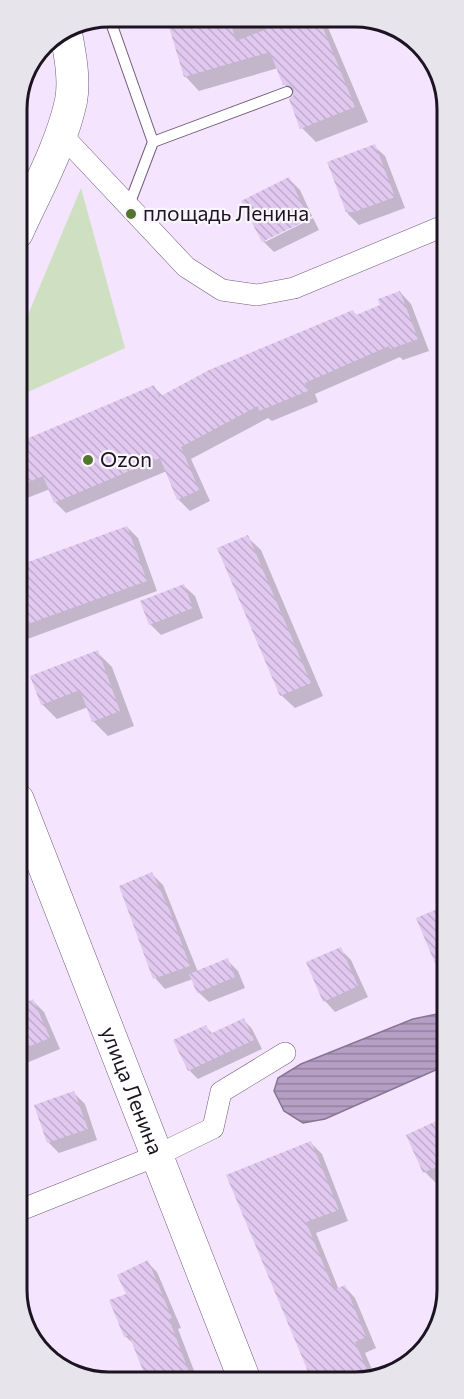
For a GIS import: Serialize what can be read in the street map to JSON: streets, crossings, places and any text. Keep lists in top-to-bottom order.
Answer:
{
  "streets": {
    "main road": ["улица Ленина"]
  },
  "places": ["площадь Ленина", "Ozon"]
}
